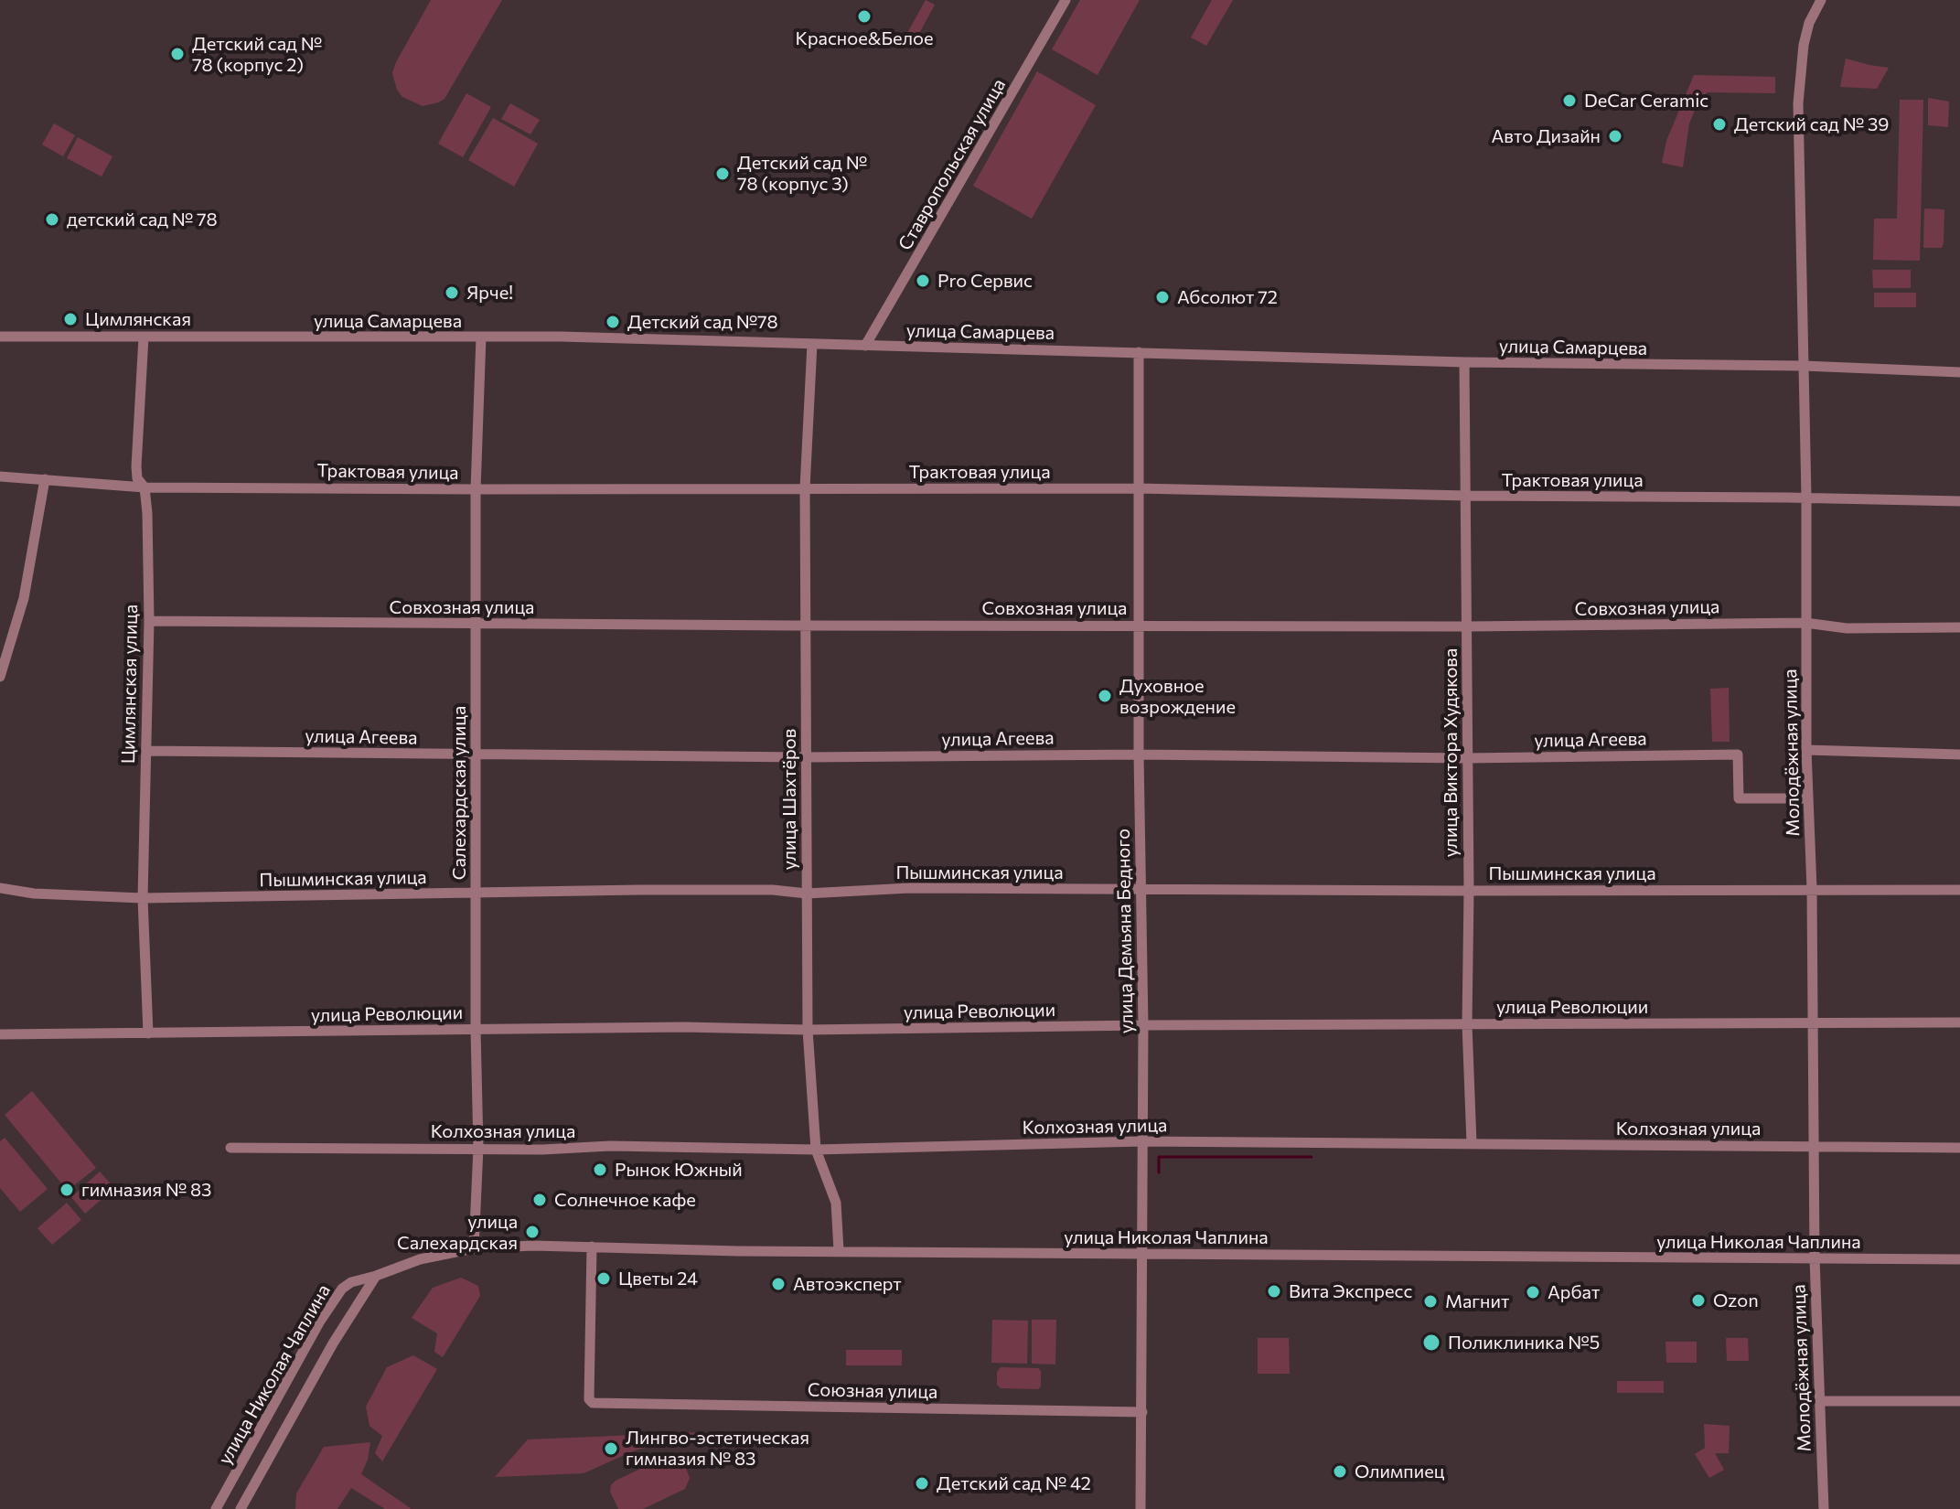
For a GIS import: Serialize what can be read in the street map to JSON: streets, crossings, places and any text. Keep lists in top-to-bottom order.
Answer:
{
  "streets": {
    "street": [
      "Ставропольская улица",
      "улица Самарцева",
      "Трактовая улица",
      "Совхозная улица",
      "Цимлянская улица",
      "улица Агеева",
      "улица Виктора Худякова",
      "Молодёжная улица",
      "Салехардская улица",
      "улица Шахтёров",
      "Пышминская улица",
      "улица Демьяна Бедного",
      "улица Революции",
      "Колхозная улица",
      "улица Николая Чаплина",
      "Союзная улица"
    ]
  },
  "crossings": [
    ["Ставропольская улица", "улица Самарцева"],
    ["улица Самарцева", "Цимлянская улица"],
    ["улица Самарцева", "улица Виктора Худякова"],
    ["улица Самарцева", "Молодёжная улица"],
    ["улица Самарцева", "Салехардская улица"],
    ["улица Самарцева", "улица Шахтёров"],
    ["улица Самарцева", "улица Демьяна Бедного"],
    ["Трактовая улица", "Цимлянская улица"],
    ["Трактовая улица", "улица Виктора Худякова"],
    ["Трактовая улица", "Молодёжная улица"],
    ["Трактовая улица", "Салехардская улица"],
    ["Трактовая улица", "улица Шахтёров"],
    ["Трактовая улица", "улица Демьяна Бедного"],
    ["Совхозная улица", "Цимлянская улица"],
    ["Совхозная улица", "улица Виктора Худякова"],
    ["Совхозная улица", "Молодёжная улица"],
    ["Совхозная улица", "Салехардская улица"],
    ["Совхозная улица", "улица Шахтёров"],
    ["Совхозная улица", "улица Демьяна Бедного"],
    ["Цимлянская улица", "улица Агеева"],
    ["Цимлянская улица", "Пышминская улица"],
    ["Цимлянская улица", "улица Революции"],
    ["улица Агеева", "улица Виктора Худякова"],
    ["улица Агеева", "Молодёжная улица"],
    ["улица Агеева", "Салехардская улица"],
    ["улица Агеева", "улица Шахтёров"],
    ["улица Агеева", "улица Демьяна Бедного"],
    ["улица Виктора Худякова", "Пышминская улица"],
    ["улица Виктора Худякова", "улица Революции"],
    ["улица Виктора Худякова", "Колхозная улица"],
    ["Молодёжная улица", "Пышминская улица"],
    ["Молодёжная улица", "улица Революции"],
    ["Молодёжная улица", "Колхозная улица"],
    ["Молодёжная улица", "улица Николая Чаплина"],
    ["Салехардская улица", "Пышминская улица"],
    ["Салехардская улица", "улица Революции"],
    ["Салехардская улица", "Колхозная улица"],
    ["Салехардская улица", "улица Николая Чаплина"],
    ["улица Шахтёров", "Пышминская улица"],
    ["улица Шахтёров", "улица Революции"],
    ["улица Шахтёров", "Колхозная улица"],
    ["улица Шахтёров", "улица Николая Чаплина"],
    ["Пышминская улица", "улица Демьяна Бедного"],
    ["улица Демьяна Бедного", "улица Революции"],
    ["улица Демьяна Бедного", "Колхозная улица"],
    ["улица Демьяна Бедного", "улица Николая Чаплина"],
    ["улица Демьяна Бедного", "Союзная улица"],
    ["улица Николая Чаплина", "Союзная улица"]
  ],
  "places": [
    "Красное&Белое",
    "Детский сад № 78 (корпус 2)",
    "DeCar Ceramic",
    "Детский сад № 39",
    "Авто Дизайн",
    "Детский сад № 78 (корпус 3)",
    "детский сад № 78",
    "Pro Сервис",
    "Ярче!",
    "Абсолют 72",
    "Цимлянская",
    "Детский сад №78",
    "Духовное возрождение",
    "Рынок Южный",
    "гимназия № 83",
    "Солнечное кафе",
    "улица Салехардская",
    "Цветы 24",
    "Автоэксперт",
    "Вита Экспресс",
    "Арбат",
    "Ozon",
    "Магнит",
    "Поликлиника №5",
    "Лингво-эстетическая гимназия № 83",
    "Олимпиец",
    "Детский сад № 42"
  ]
}
